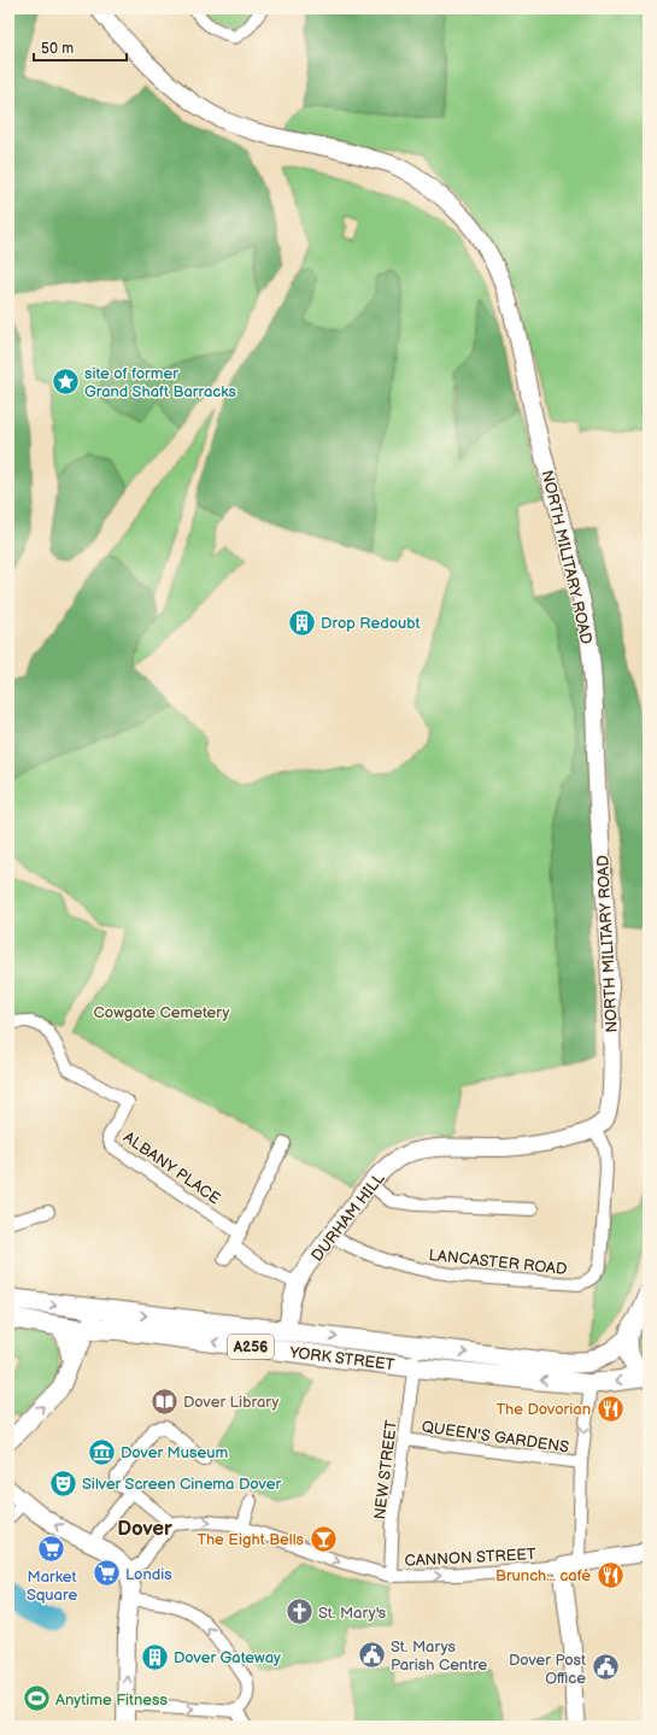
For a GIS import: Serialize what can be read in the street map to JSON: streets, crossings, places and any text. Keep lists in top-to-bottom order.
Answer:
{
  "streets": {
    "main road": ["A256", "YORK STREET"],
    "street": [
      "NORTH MILITARY ROAD",
      "ALBANY PLACE",
      "DURHAM HILL",
      "LANCASTER ROAD",
      "QUEEN'S GARDENS",
      "NEW STREET",
      "CANNON STREET"
    ]
  },
  "crossings": [
    ["NORTH MILITARY ROAD", "DURHAM HILL"],
    ["NORTH MILITARY ROAD", "LANCASTER ROAD"],
    ["DURHAM HILL", "LANCASTER ROAD"],
    ["DURHAM HILL", "YORK STREET"],
    ["YORK STREET", "NEW STREET"],
    ["QUEEN'S GARDENS", "NEW STREET"],
    ["NEW STREET", "CANNON STREET"]
  ],
  "one_way": ["CANNON STREET"],
  "districts": ["Dover"],
  "parks": ["Cowgate Cemetery"],
  "places": {
    "place": ["site of former Grand Shaft Barracks"],
    "building": ["Drop Redoubt", "Dover Gateway"],
    "library": ["Dover Library"],
    "restaurant": ["The Dovorian", "Brunch... café"],
    "museum": ["Dover Museum"],
    "theatre": ["Silver Screen Cinema Dover"],
    "bar": ["The Eight Bells"],
    "supermarket": ["Market Square", "Londis"],
    "church": ["St. Mary's"],
    "public building": ["St. Marys Parish Centre", "Dover Post Office"],
    "sports": ["Anytime Fitness"]
  },
  "scale_bar": "50 m"
}
